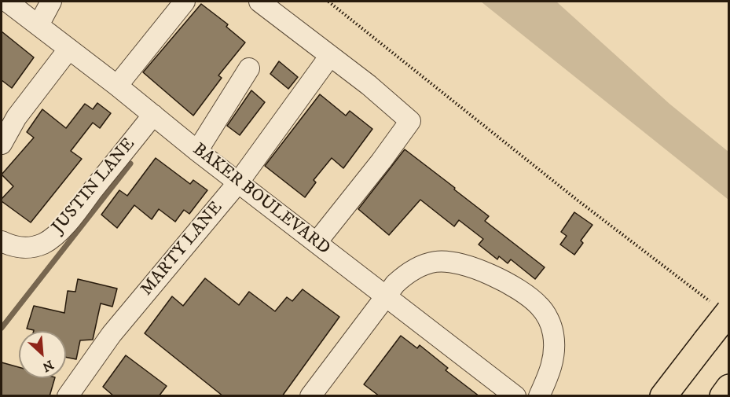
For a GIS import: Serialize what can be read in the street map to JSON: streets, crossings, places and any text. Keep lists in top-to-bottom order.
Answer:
{
  "streets": {
    "street": ["JUSTIN LANE", "BAKER BOULEVARD", "MARTY LANE"]
  },
  "crossings": [
    ["JUSTIN LANE", "BAKER BOULEVARD"],
    ["BAKER BOULEVARD", "MARTY LANE"]
  ],
  "north": "bottom right"
}
